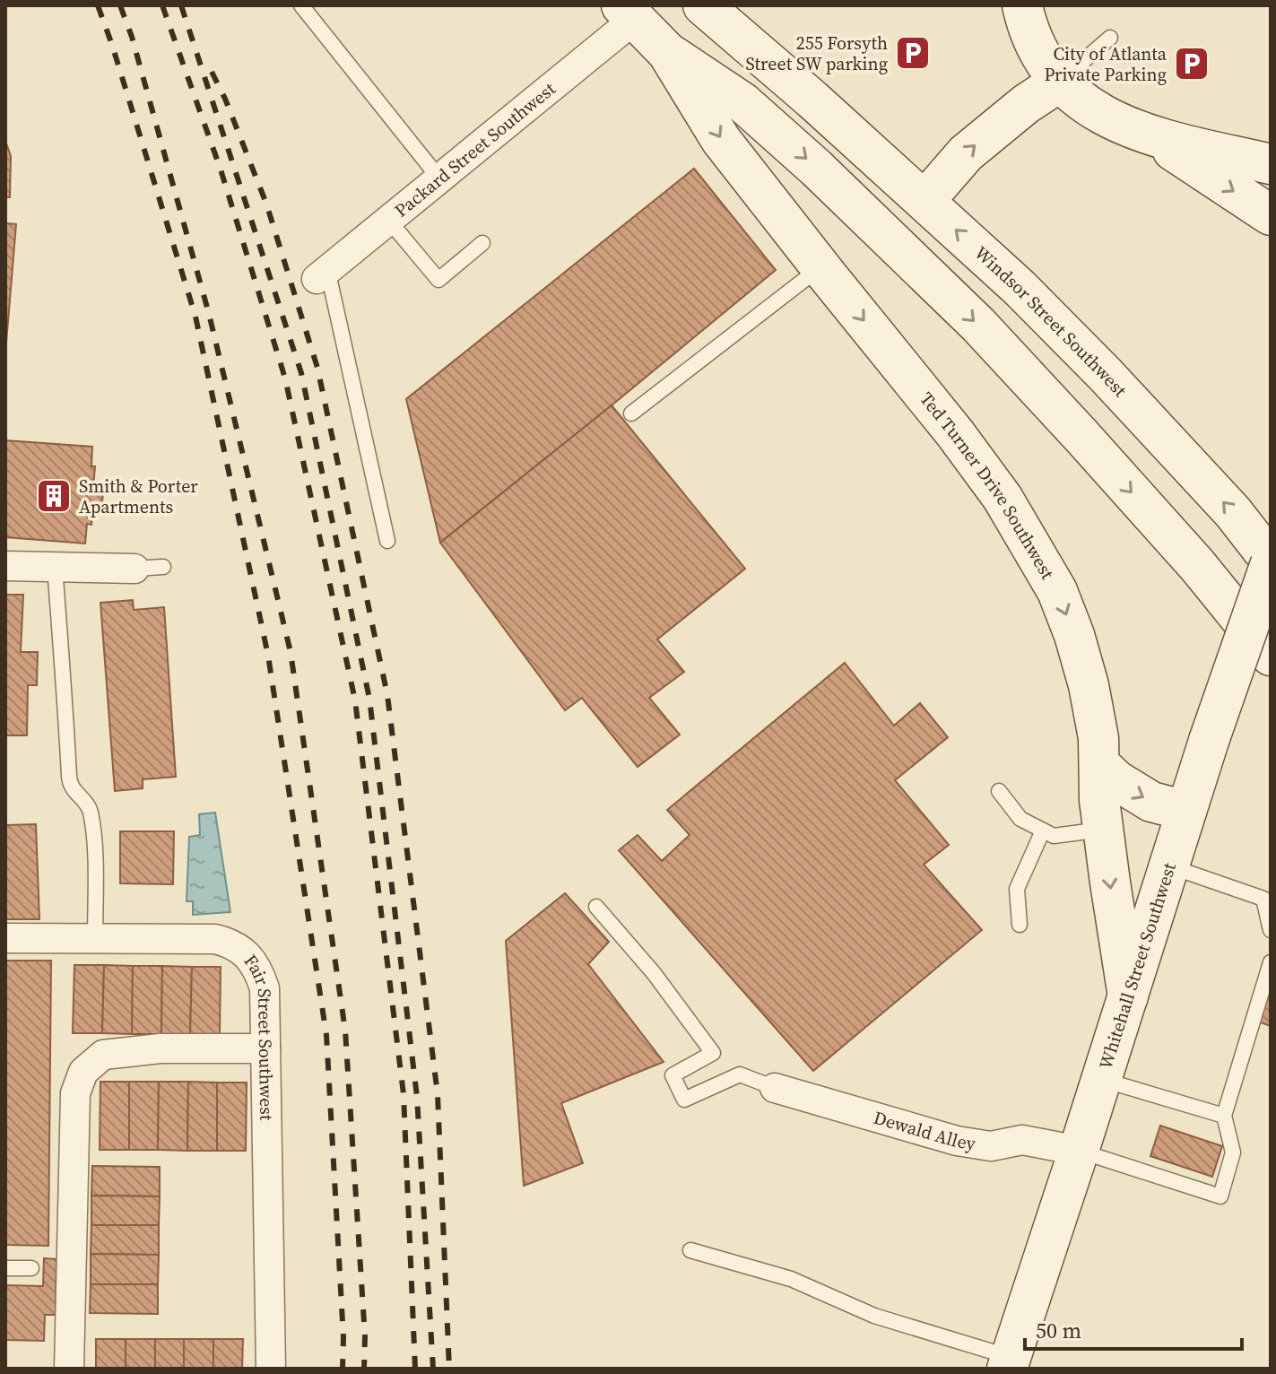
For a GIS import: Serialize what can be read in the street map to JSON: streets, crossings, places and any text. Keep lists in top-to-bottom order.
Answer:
{
  "streets": {
    "street": [
      "Packard Street Southwest",
      "Windsor Street Southwest",
      "Ted Turner Drive Southwest",
      "Whitehall Street Southwest",
      "Fair Street Southwest",
      "Dewald Alley"
    ]
  },
  "crossings": [
    ["Packard Street Southwest", "Ted Turner Drive Southwest"],
    ["Windsor Street Southwest", "Whitehall Street Southwest"],
    ["Ted Turner Drive Southwest", "Whitehall Street Southwest"],
    ["Whitehall Street Southwest", "Dewald Alley"]
  ],
  "one_way": ["Ted Turner Drive Southwest"],
  "places": {
    "parking": ["255 Forsyth Street SW parking", "City of Atlanta Private Parking"],
    "building": ["Smith & Porter Apartments"]
  },
  "scale_bar": "50 m"
}
